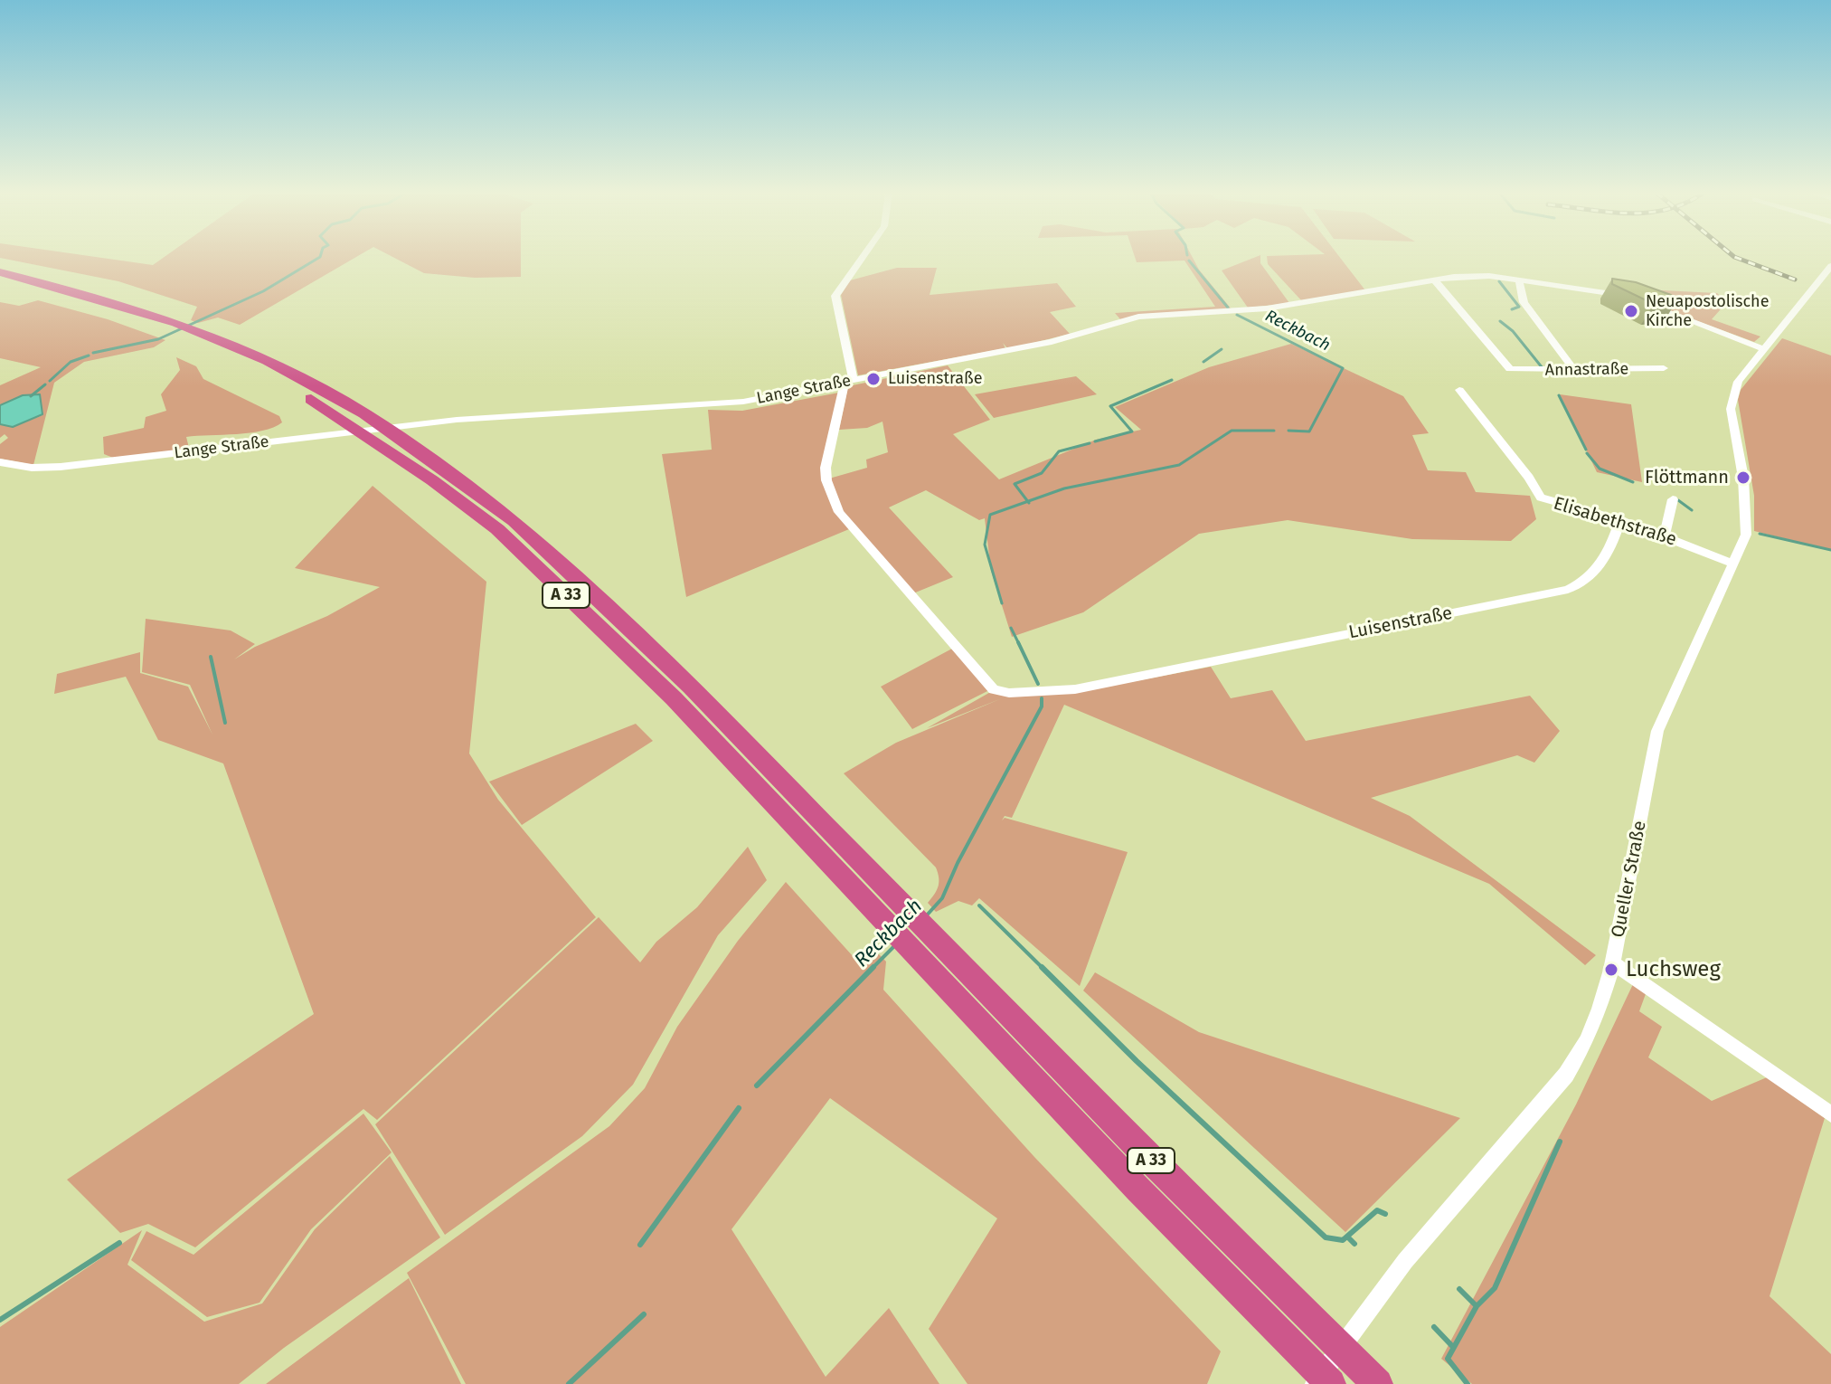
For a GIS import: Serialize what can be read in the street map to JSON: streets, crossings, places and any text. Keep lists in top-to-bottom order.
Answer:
{
  "streets": {
    "highway": ["A 33"],
    "street": [
      "Annastraße",
      "Lange Straße",
      "Elisabethstraße",
      "Luisenstraße",
      "Queller Straße"
    ]
  },
  "crossings": [
    ["Annastraße", "Lange Straße"],
    ["Lange Straße", "Luisenstraße"],
    ["Elisabethstraße", "Luisenstraße"],
    ["Elisabethstraße", "Queller Straße"]
  ],
  "water": ["Reckbach"],
  "places": [
    "Neuapostolische Kirche",
    "Luisenstraße",
    "Flöttmann",
    "Luchsweg"
  ]
}
